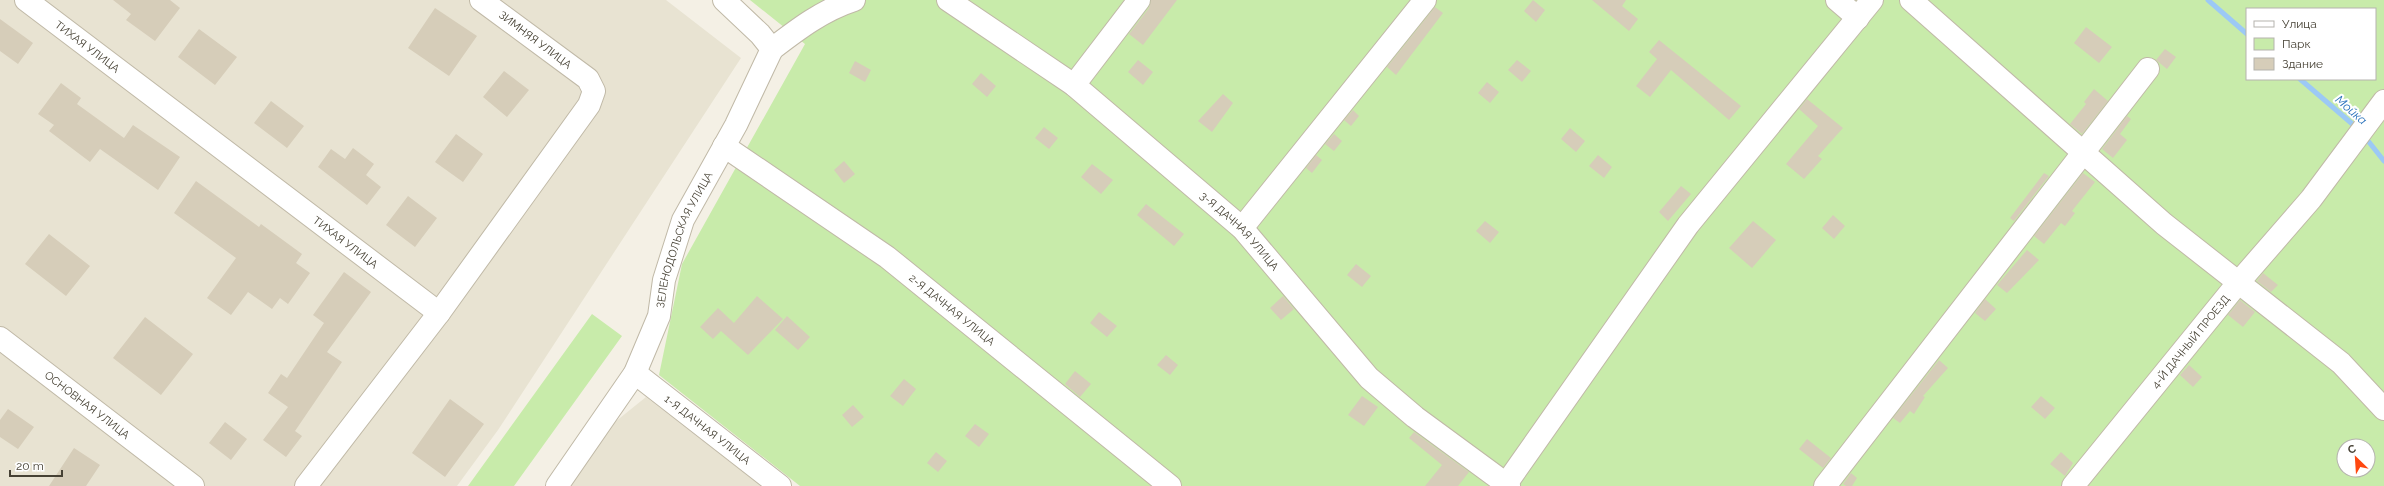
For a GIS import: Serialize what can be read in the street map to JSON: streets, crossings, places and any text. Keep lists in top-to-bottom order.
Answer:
{
  "streets": {
    "street": [
      "ЗИМНЯЯ УЛИЦА",
      "ТИХАЯ УЛИЦА",
      "3-Я ДАЧНАЯ УЛИЦА",
      "ЗЕЛЕНОДОЛЬСКАЯ УЛИЦА",
      "2-Я ДАЧНАЯ УЛИЦА",
      "4-Й ДАЧНЫЙ ПРОЕЗД",
      "ОСНОВНАЯ УЛИЦА",
      "1-Я ДАЧНАЯ УЛИЦА"
    ]
  },
  "crossings": [
    ["ЗИМНЯЯ УЛИЦА", "ТИХАЯ УЛИЦА"],
    ["ЗЕЛЕНОДОЛЬСКАЯ УЛИЦА", "2-Я ДАЧНАЯ УЛИЦА"],
    ["ЗЕЛЕНОДОЛЬСКАЯ УЛИЦА", "1-Я ДАЧНАЯ УЛИЦА"]
  ],
  "water": ["Мойка"],
  "legend": ["Улица", "Парк", "Здание"],
  "scale_bar": "20 m",
  "north": "top left"
}
